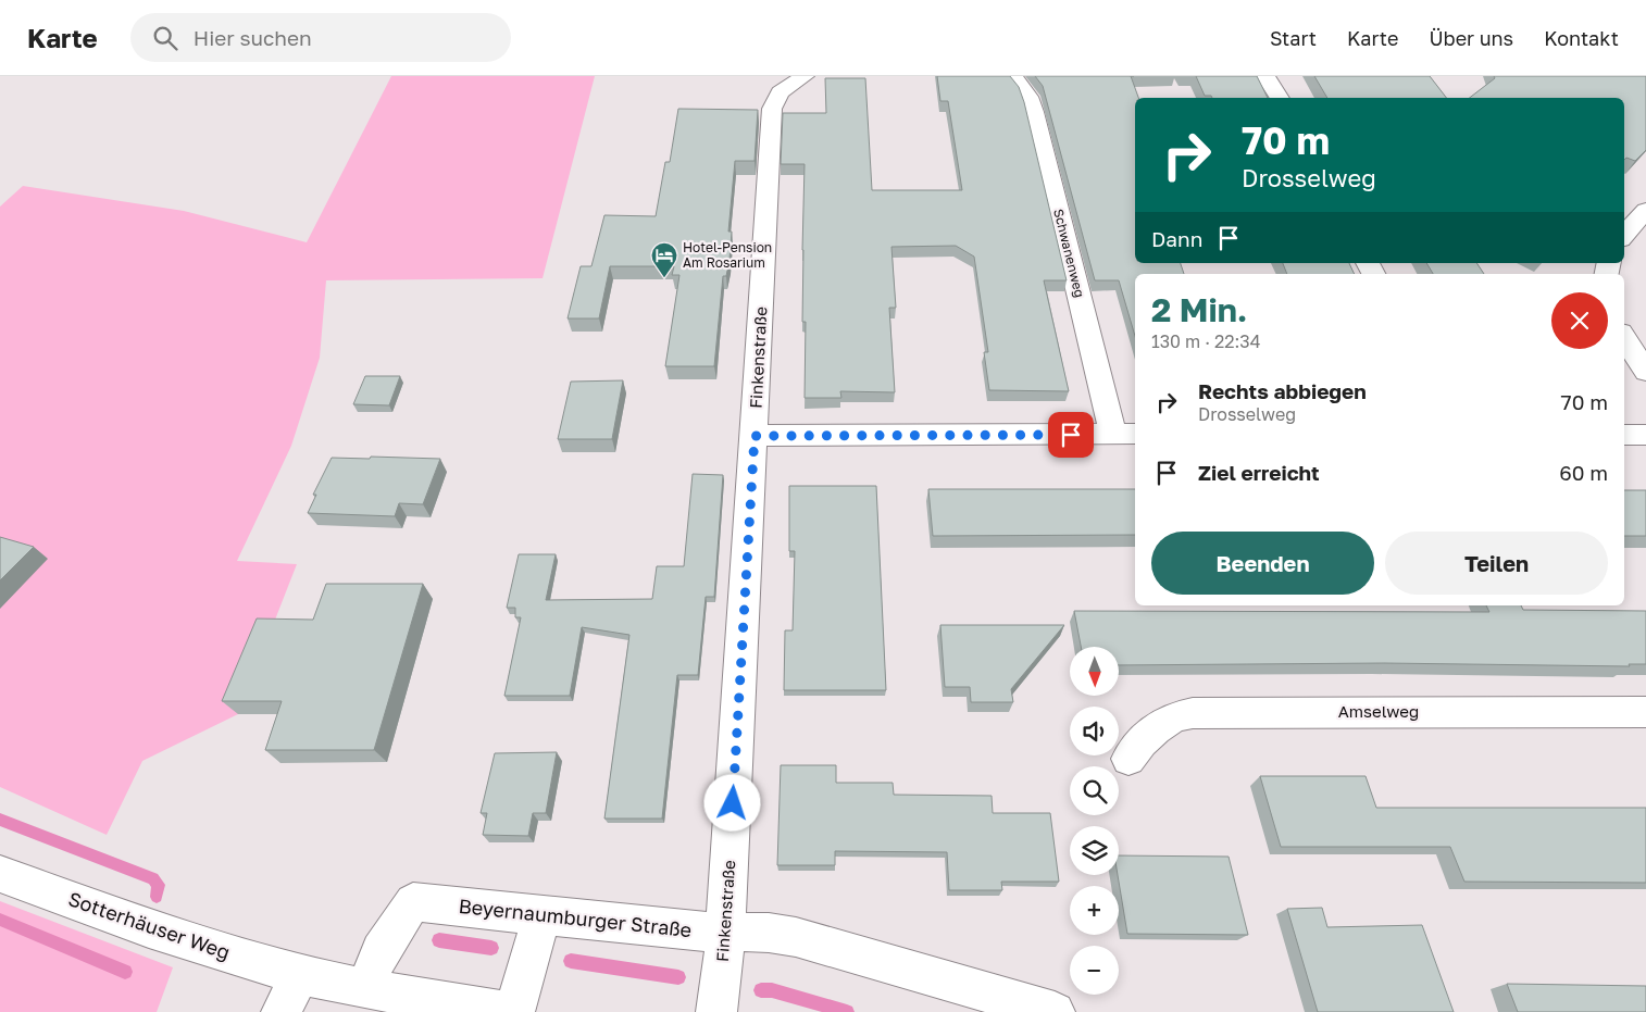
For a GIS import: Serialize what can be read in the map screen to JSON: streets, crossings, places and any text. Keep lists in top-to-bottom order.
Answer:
{
  "streets": {
    "street": [
      "Schwanenweg",
      "Finkenstraße",
      "Amselweg",
      "Beyernaumburger Straße",
      "Sotterhäuser Weg"
    ]
  },
  "crossings": [
    ["Finkenstraße", "Beyernaumburger Straße"]
  ],
  "places": {
    "hotel": ["Hotel-Pension Am Rosarium"]
  },
  "north": "bottom",
  "page": {
    "header": "Karte",
    "search": "Hier suchen",
    "nav": [
      "Start",
      "Karte",
      "Über uns",
      "Kontakt"
    ],
    "turn": ["70 m", "Drosselweg"],
    "then": "Dann",
    "heading": ["2 Min.", "130 m · 22:34"],
    "list": [
      {
        "name": "Rechts abbiegen",
        "note": "Drosselweg",
        "value": "70 m"
      },
      {
        "name": "Ziel erreicht",
        "value": "60 m"
      }
    ],
    "buttons": ["Beenden", "Teilen"],
    "map_buttons": ["+", "−"]
  }
}
